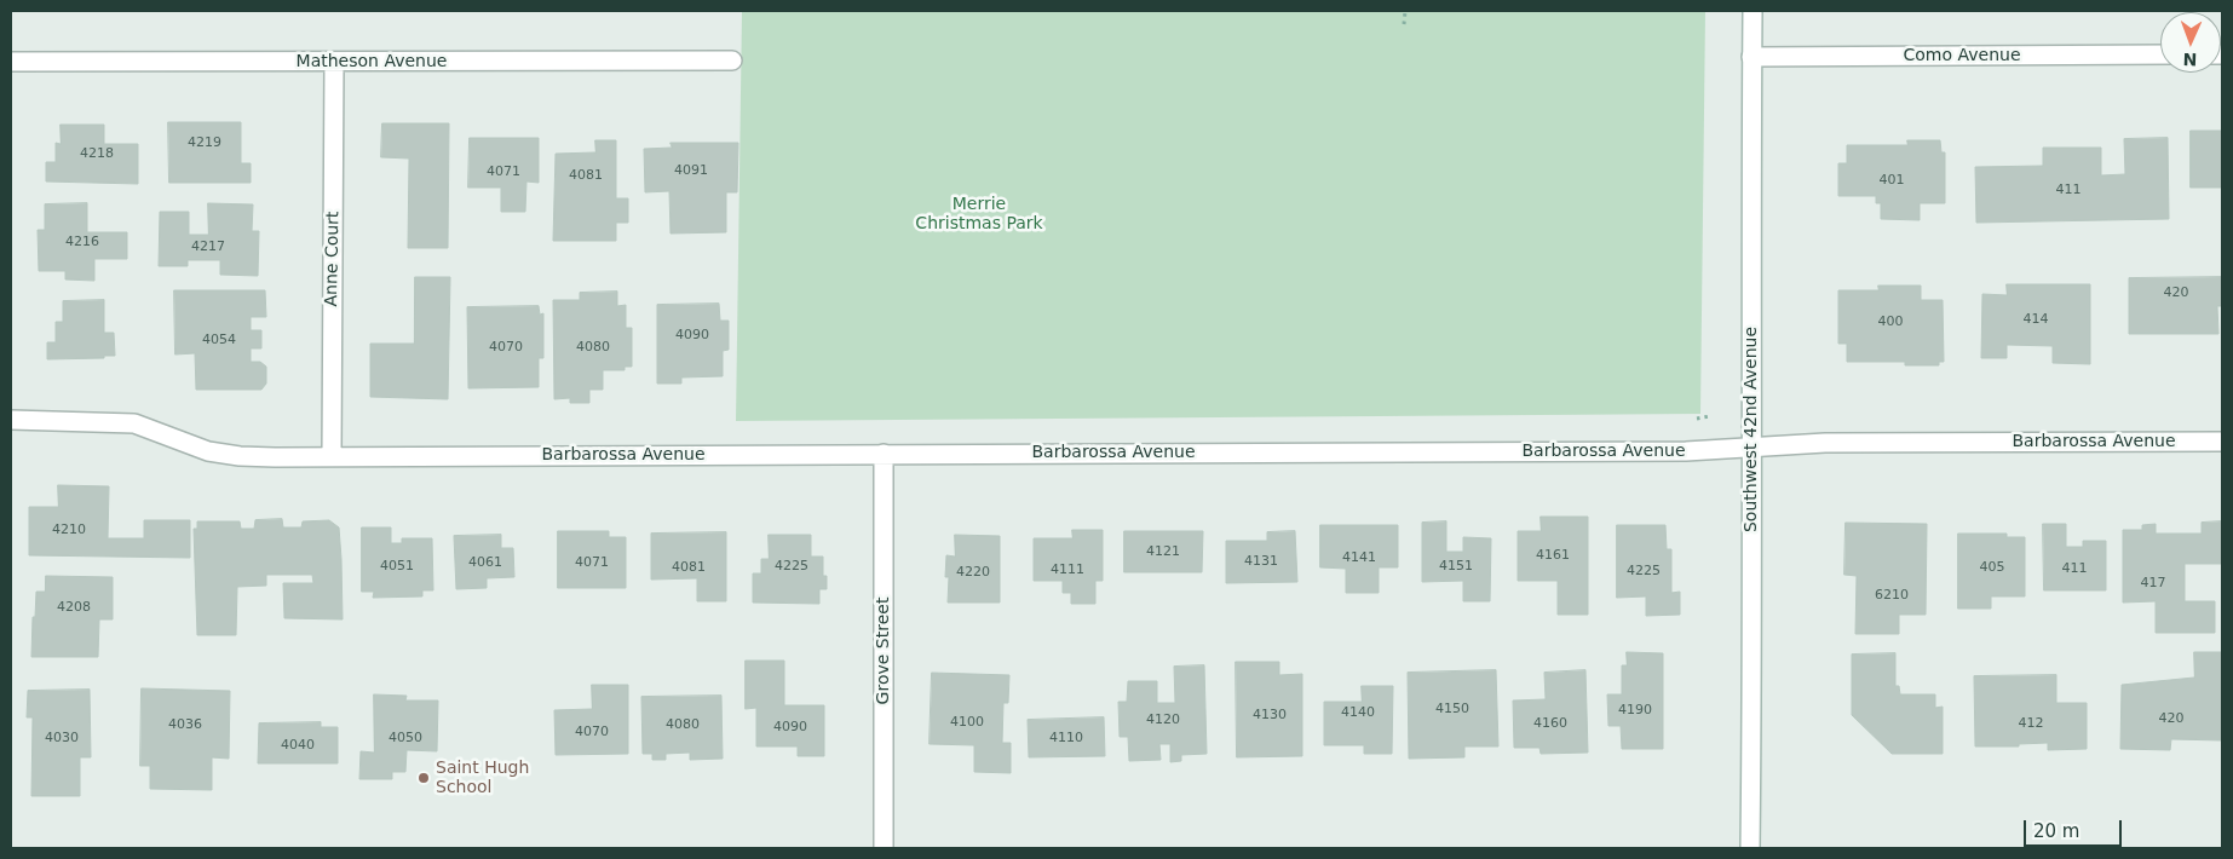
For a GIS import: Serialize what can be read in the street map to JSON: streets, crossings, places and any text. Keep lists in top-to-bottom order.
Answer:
{
  "streets": {
    "street": [
      "Como Avenue",
      "Matheson Avenue",
      "Anne Court",
      "Southwest 42nd Avenue",
      "Barbarossa Avenue",
      "Grove Street"
    ]
  },
  "crossings": [
    ["Como Avenue", "Southwest 42nd Avenue"],
    ["Matheson Avenue", "Anne Court"],
    ["Anne Court", "Barbarossa Avenue"],
    ["Southwest 42nd Avenue", "Barbarossa Avenue"],
    ["Barbarossa Avenue", "Grove Street"]
  ],
  "parks": ["Merrie Christmas Park"],
  "places": ["Saint Hugh School"],
  "house_numbers": [
    "4219",
    "4218",
    "4091",
    "4071",
    "4081",
    "401",
    "411",
    "4216",
    "4217",
    "420",
    "414",
    "400",
    "4090",
    "4054",
    "4070",
    "4080",
    "4210",
    "4121",
    "4161",
    "4141",
    "4131",
    "4061",
    "4071",
    "4051",
    "4225",
    "4151",
    "4081",
    "405",
    "411",
    "4111",
    "4225",
    "4220",
    "417",
    "6210",
    "4208",
    "4150",
    "4190",
    "4140",
    "4130",
    "420",
    "4120",
    "4100",
    "4160",
    "412",
    "4036",
    "4080",
    "4090",
    "4070",
    "4030",
    "4050",
    "4110",
    "4040"
  ],
  "scale_bar": "20 m",
  "north": "bottom"
}
